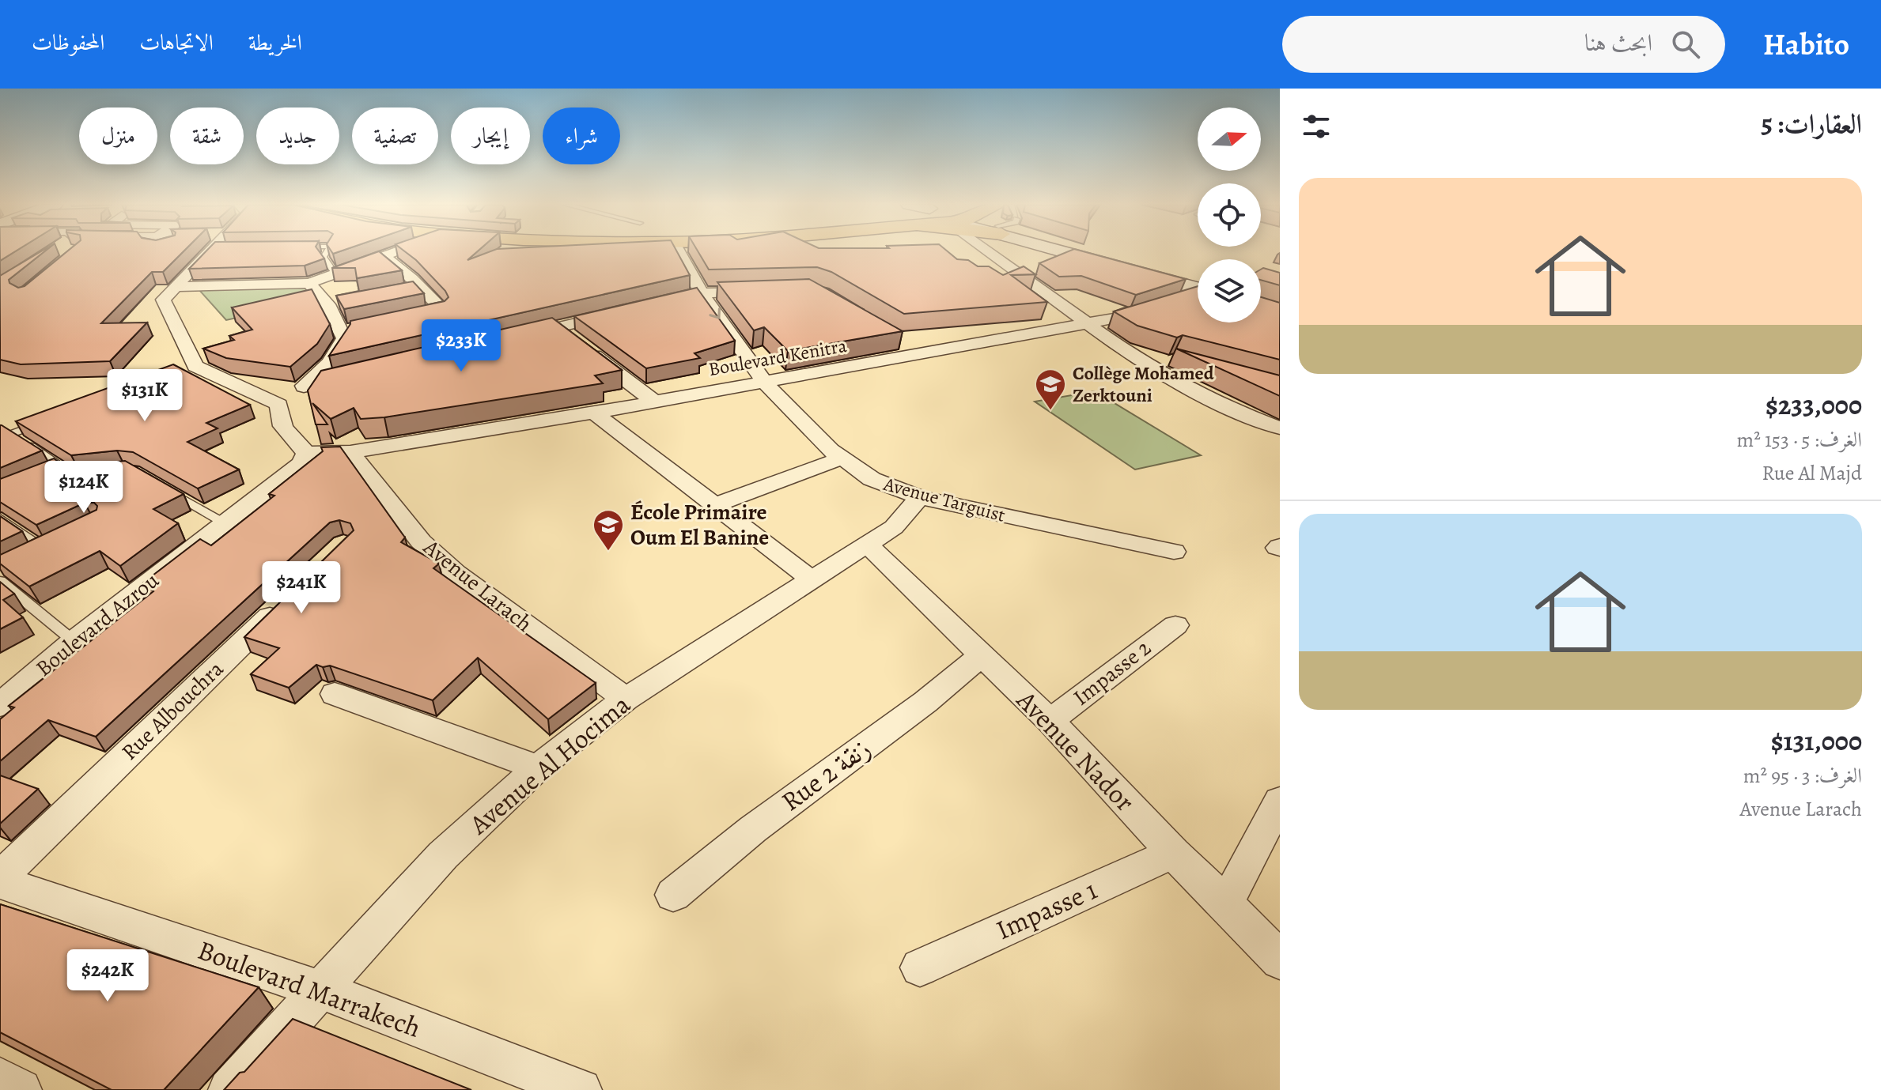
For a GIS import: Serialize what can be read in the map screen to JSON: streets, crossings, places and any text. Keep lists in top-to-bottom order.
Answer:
{
  "streets": {
    "street": [
      "Boulevard Kenitra",
      "Avenue Targuist",
      "Avenue Larach",
      "Boulevard Azrou",
      "Impasse 2",
      "Rue Albouchra",
      "Avenue Nador",
      "Avenue Al Hocima",
      "Rue 2 زنقة",
      "Impasse 1",
      "Boulevard Marrakech"
    ]
  },
  "crossings": [
    ["Boulevard Kenitra", "Avenue Targuist"],
    ["Boulevard Kenitra", "Avenue Larach"],
    ["Avenue Targuist", "Avenue Al Hocima"],
    ["Avenue Larach", "Avenue Al Hocima"],
    ["Impasse 2", "Avenue Nador"],
    ["Rue Albouchra", "Boulevard Marrakech"],
    ["Avenue Nador", "Avenue Al Hocima"],
    ["Avenue Nador", "Rue 2 زنقة"],
    ["Avenue Nador", "Impasse 1"],
    ["Avenue Al Hocima", "Boulevard Marrakech"]
  ],
  "places": {
    "school or university": ["Collège Mohamed Zerktouni", "École Primaire Oum El Banine"]
  },
  "north": "right",
  "page": {
    "header": "Habito",
    "search": "ابحث هنا",
    "nav": ["الخريطة", "الاتجاهات", "المحفوظات"],
    "heading": "العقارات: 5",
    "chip": [
      "شراء",
      "إيجار",
      "تصفية",
      "جديد",
      "شقة",
      "منزل"
    ],
    "list": [
      {
        "name": "$233,000",
        "note": "الغرف: 5 · 153 m² · Rue Al Majd"
      },
      {
        "name": "$131,000",
        "note": "الغرف: 3 · 95 m² · Avenue Larach"
      }
    ],
    "price": [
      "$233K",
      "$131K",
      "$124K",
      "$241K",
      "$242K"
    ]
  }
}
